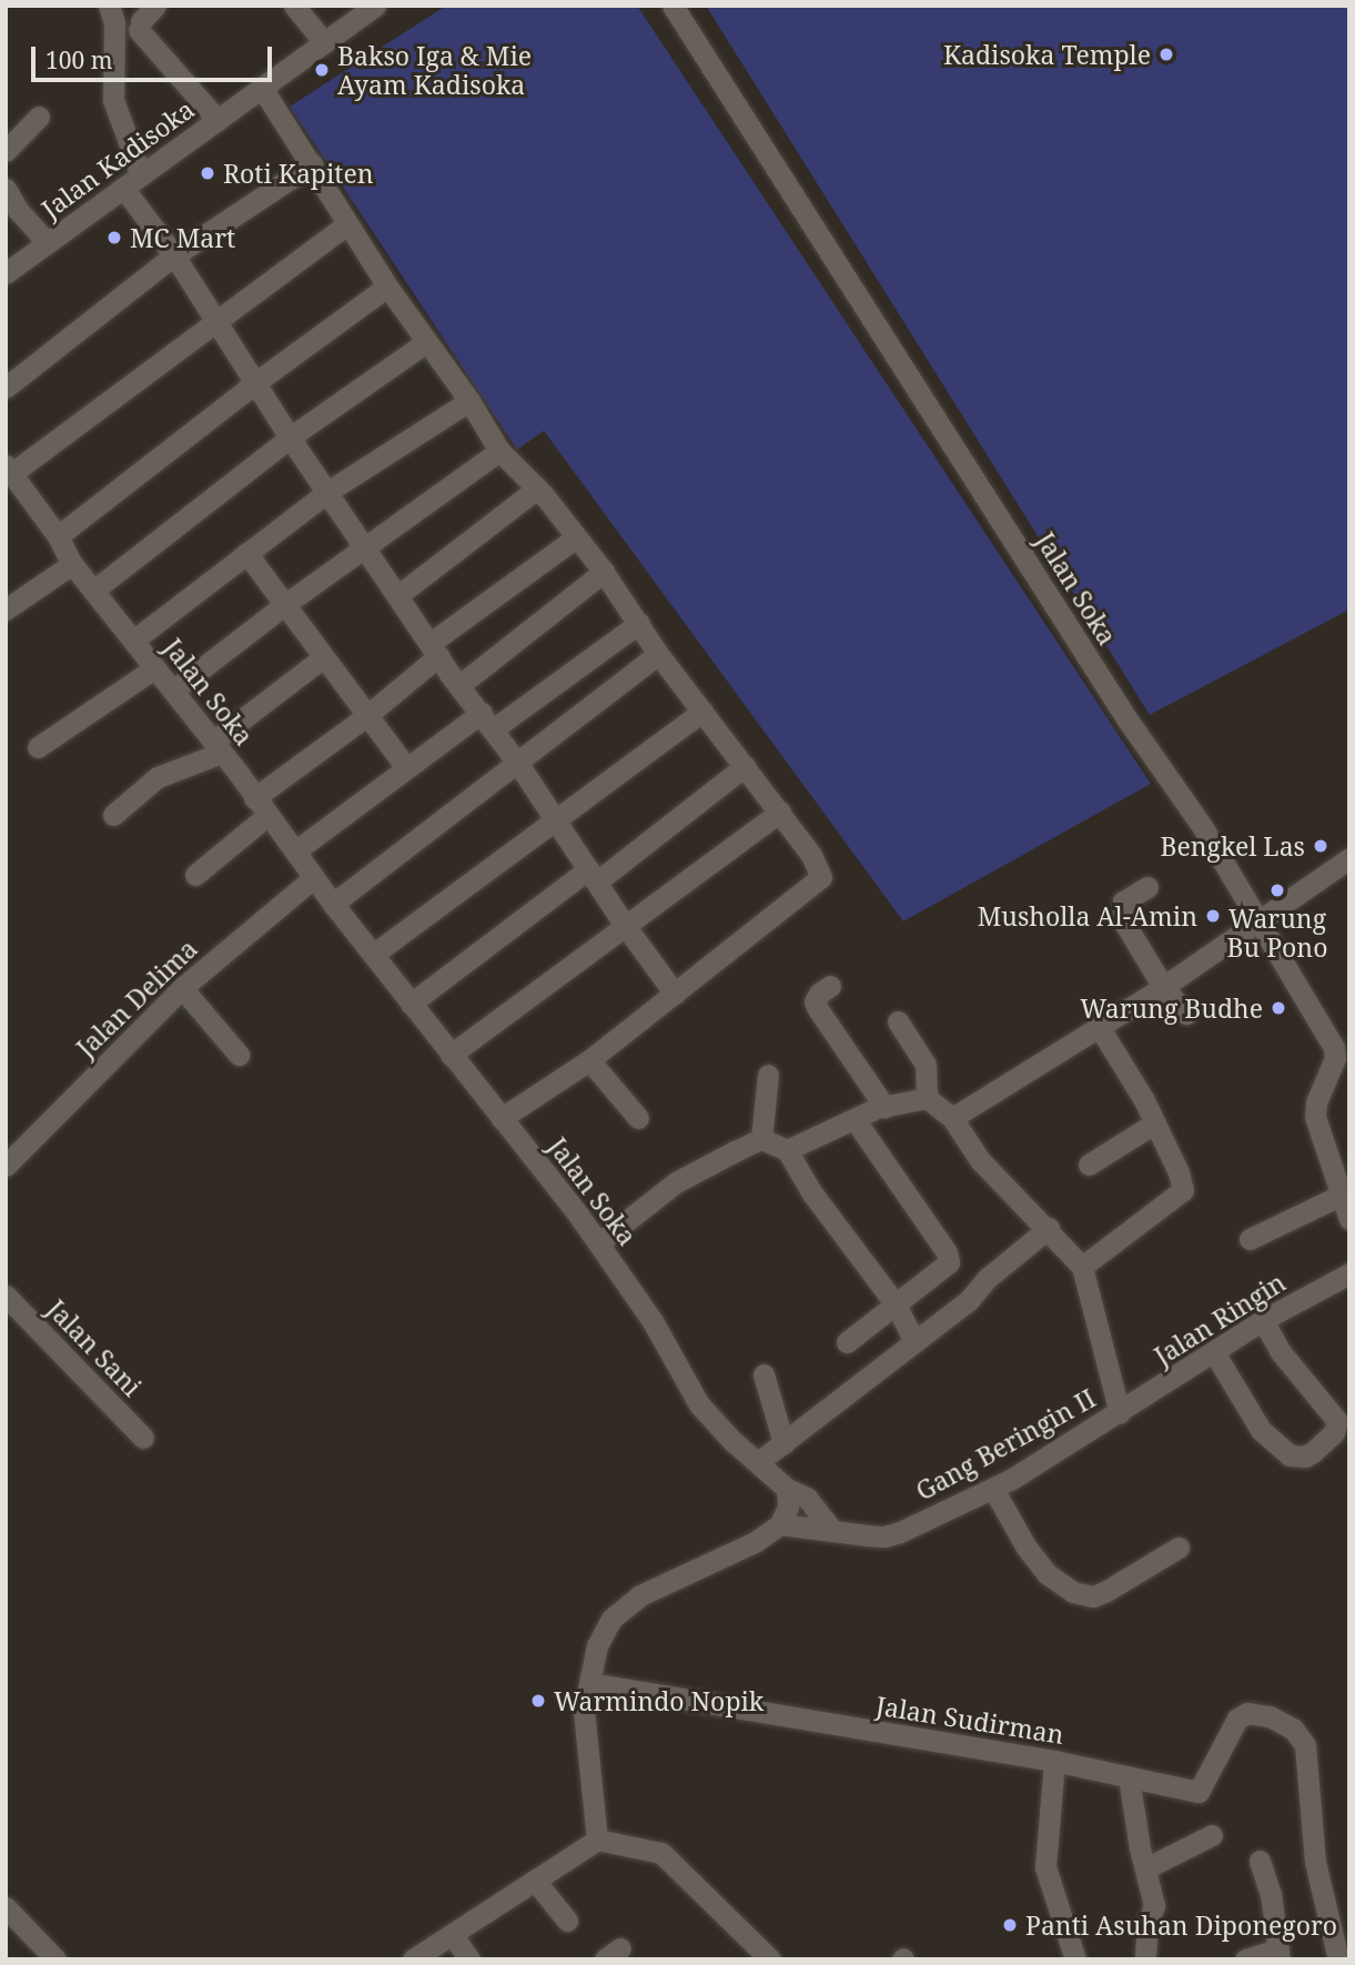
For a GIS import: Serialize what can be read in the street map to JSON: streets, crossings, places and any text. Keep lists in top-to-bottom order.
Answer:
{
  "streets": {
    "street": [
      "Jalan Kadisoka",
      "Jalan Soka",
      "Jalan Delima",
      "Jalan Ringin",
      "Jalan Sani",
      "Gang Beringin II",
      "Jalan Sudirman"
    ]
  },
  "crossings": [
    ["Jalan Soka", "Jalan Delima"],
    ["Jalan Soka", "Gang Beringin II"],
    ["Jalan Ringin", "Gang Beringin II"]
  ],
  "places": [
    "Kadisoka Temple",
    "Bakso Iga & Mie Ayam Kadisoka",
    "Roti Kapiten",
    "MC Mart",
    "Bengkel Las",
    "Warung Bu Pono",
    "Musholla Al-Amin",
    "Warung Budhe",
    "Warmindo Nopik",
    "Panti Asuhan Diponegoro"
  ],
  "scale_bar": "100 m"
}
